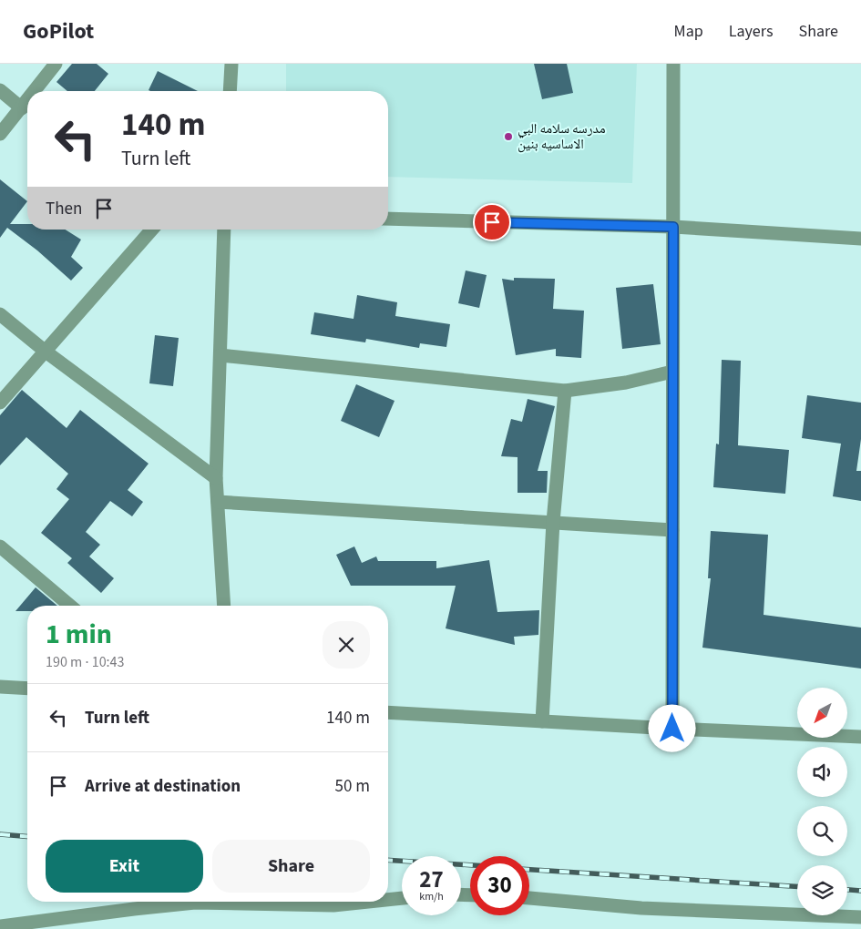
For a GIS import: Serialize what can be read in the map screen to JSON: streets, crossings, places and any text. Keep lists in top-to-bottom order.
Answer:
{
  "places": ["مدرسه سلامه البي الاساسيه بنين"],
  "north": "bottom left",
  "page": {
    "header": "GoPilot",
    "nav": ["Map", "Layers", "Share"],
    "turn": ["140 m", "Turn left"],
    "then": "Then",
    "heading": ["1 min", "190 m · 10:43"],
    "list": [
      {
        "name": "Turn left",
        "value": "140 m"
      },
      {
        "name": "Arrive at destination",
        "value": "50 m"
      }
    ],
    "buttons": ["Exit", "Share"],
    "speed": "27 km/h",
    "limit": "30"
  }
}
